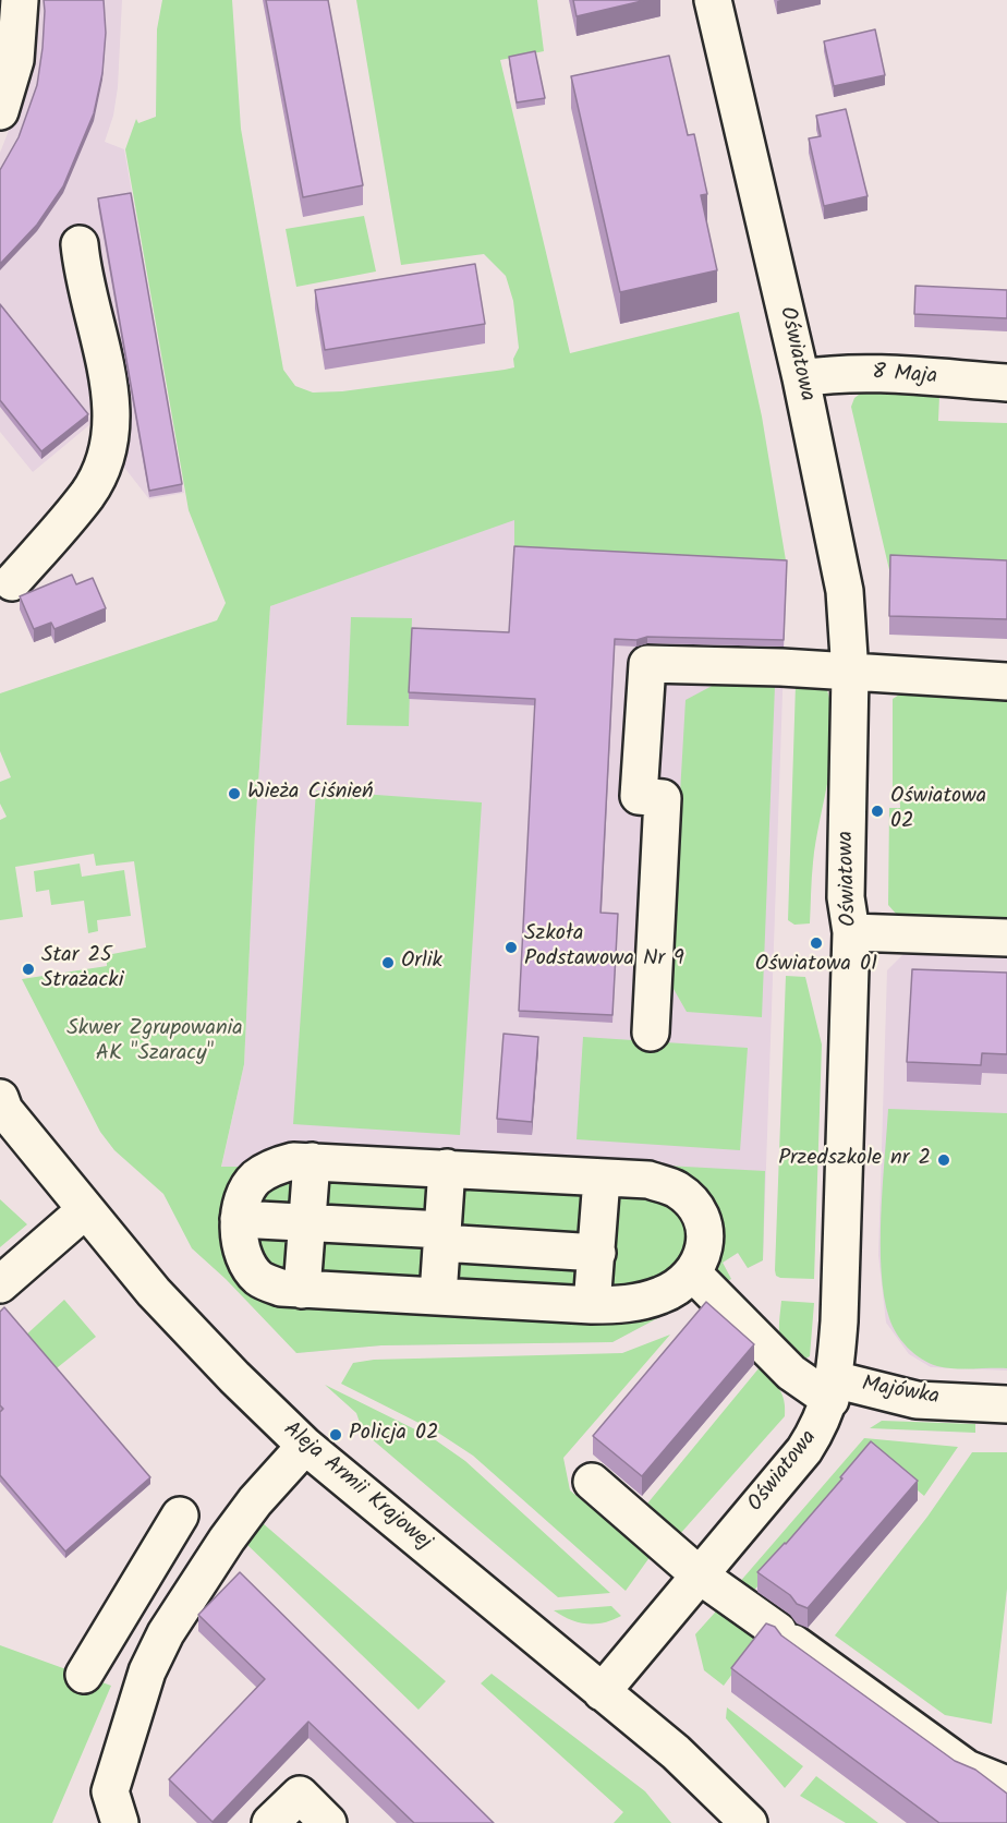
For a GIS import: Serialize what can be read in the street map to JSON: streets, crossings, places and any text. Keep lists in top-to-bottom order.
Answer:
{
  "streets": {
    "street": [
      "Oświatowa",
      "8 Maja",
      "Majówka",
      "Aleja Armii Krajowej"
    ]
  },
  "crossings": [
    ["Oświatowa", "8 Maja"],
    ["Oświatowa", "Majówka"],
    ["Oświatowa", "Aleja Armii Krajowej"]
  ],
  "parks": ["Skwer Zgrupowania AK \"Szaracy\""],
  "places": [
    "Wieża Ciśnień",
    "Oświatowa 02",
    "Oświatowa 01",
    "Szkoła Podstawowa Nr 9",
    "Orlik",
    "Star 25 Strażacki",
    "Przedszkole nr 2",
    "Policja 02"
  ]
}
